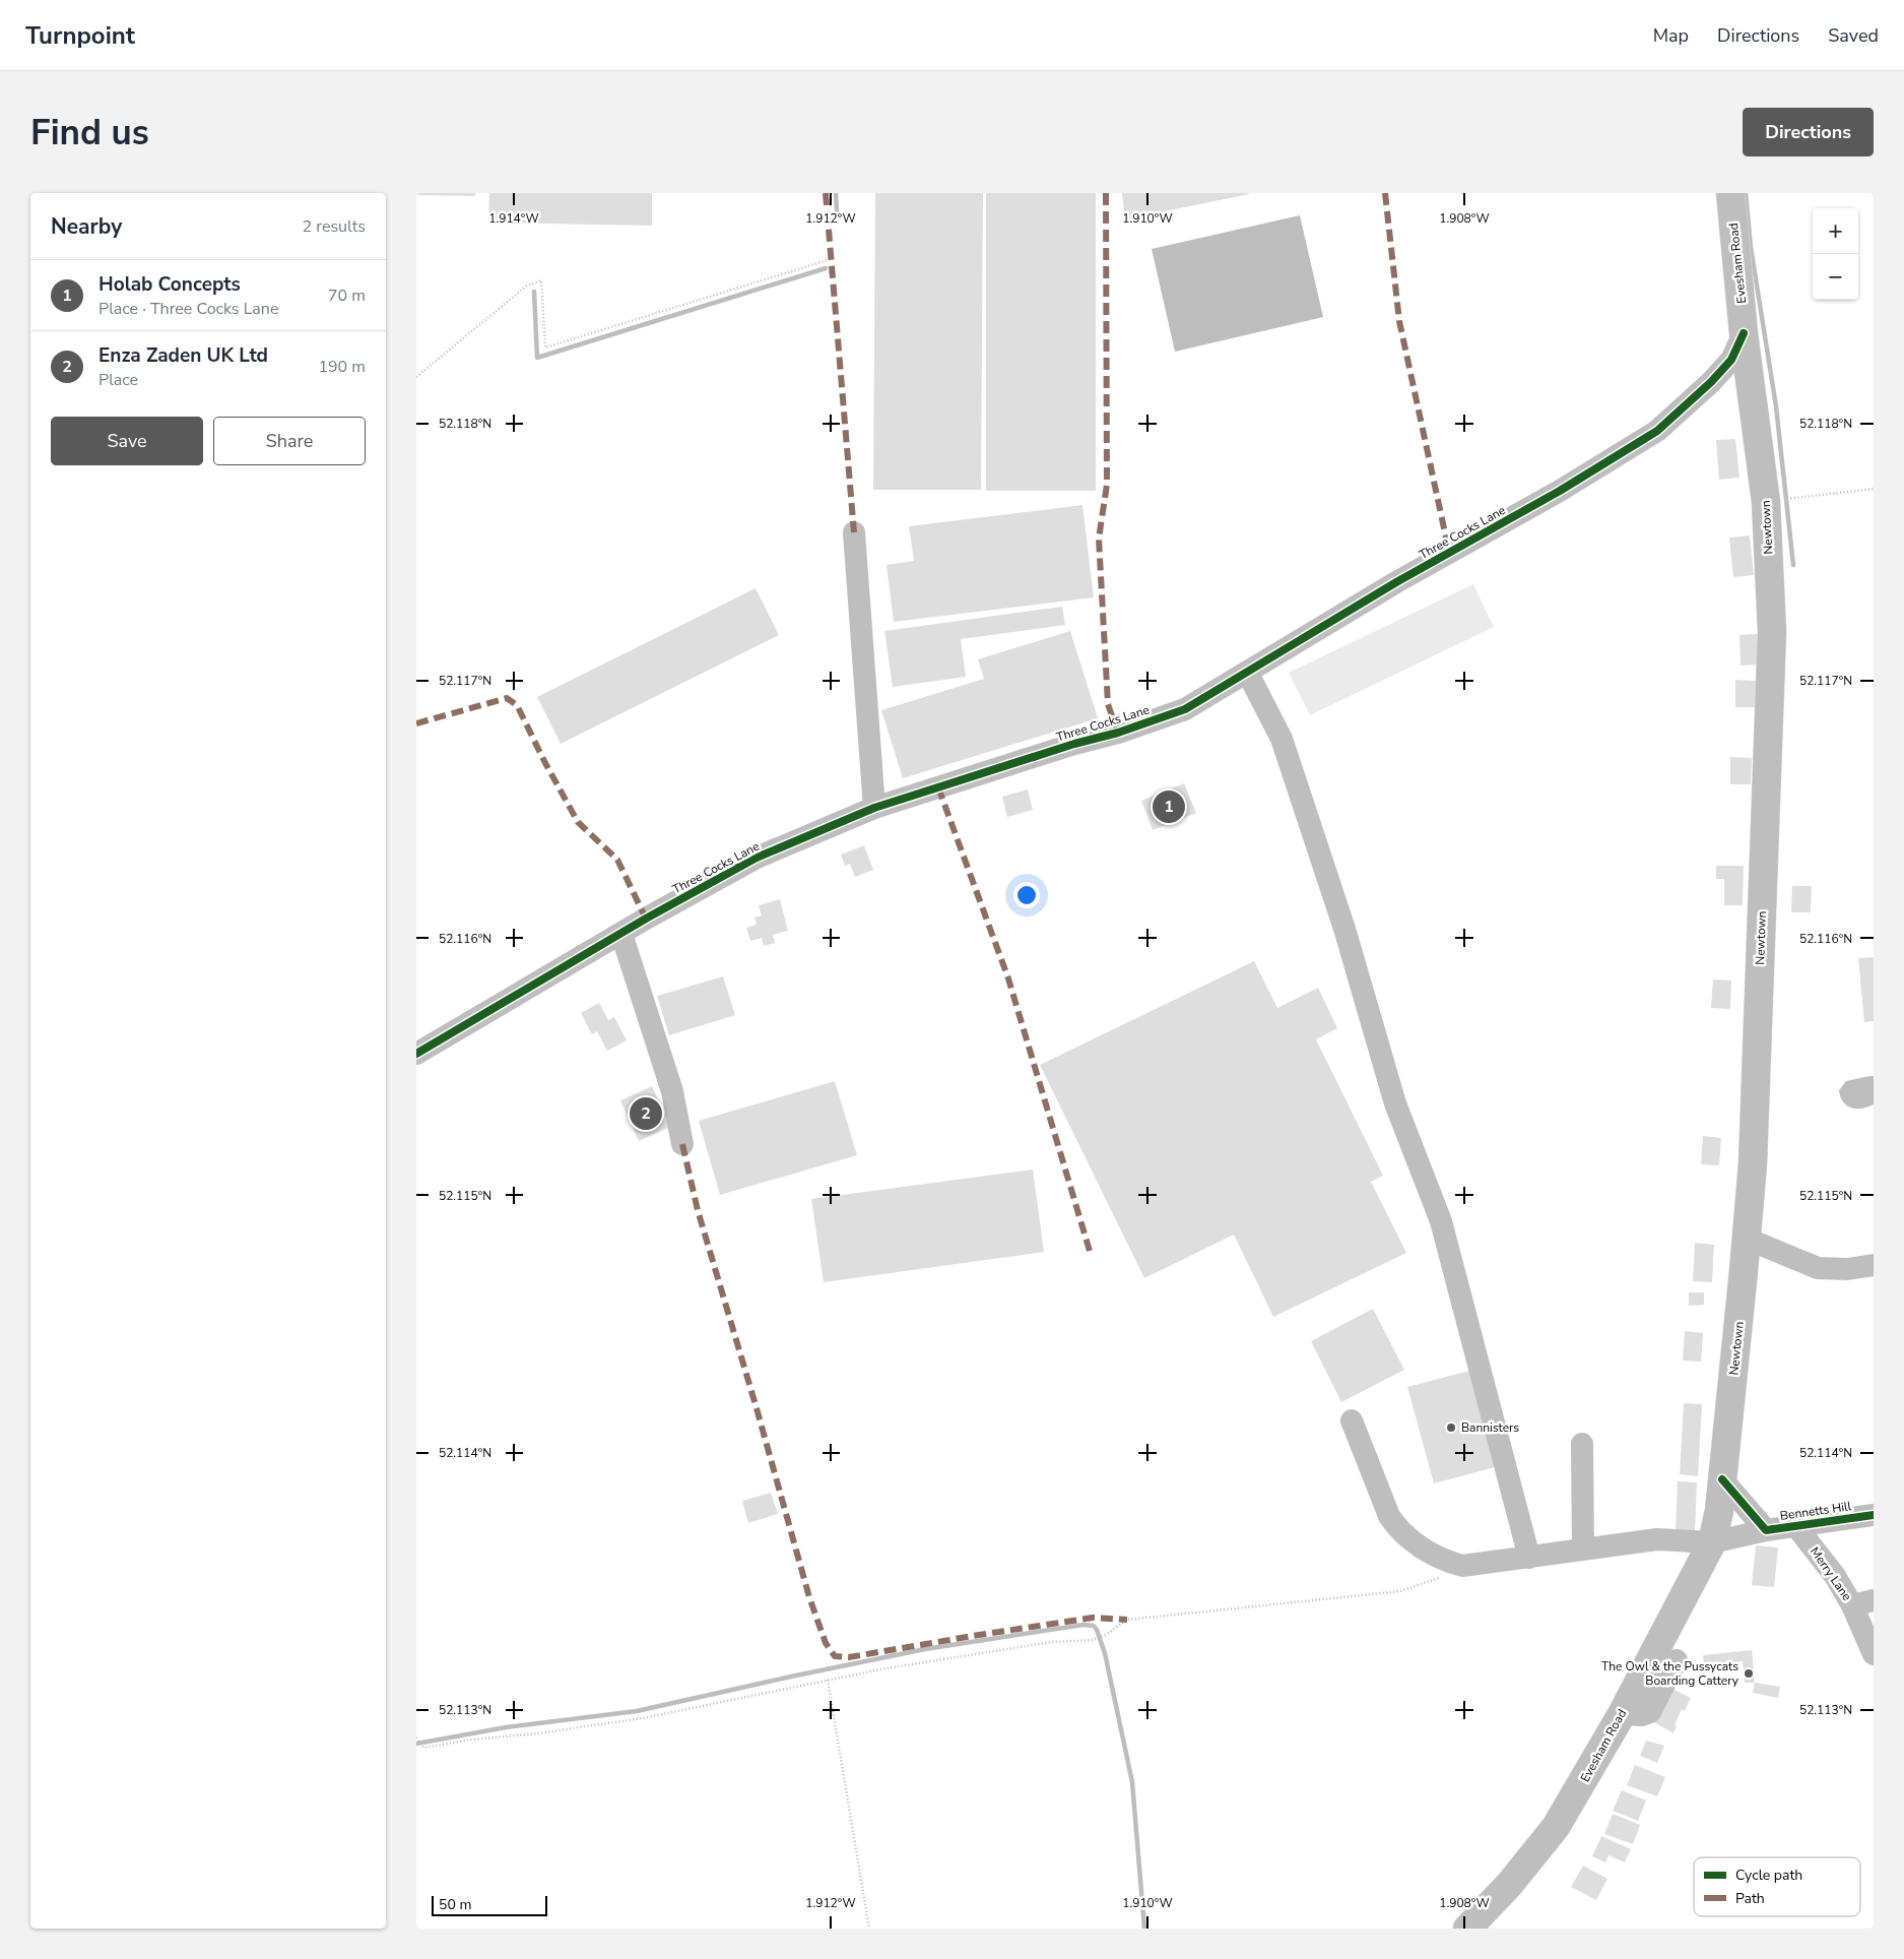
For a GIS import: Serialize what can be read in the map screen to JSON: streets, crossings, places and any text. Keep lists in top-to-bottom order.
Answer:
{
  "streets": {
    "main road": ["Evesham Road", "Newtown"],
    "street": ["Three Cocks Lane", "Bennetts Hill", "Merry Lane"]
  },
  "crossings": [
    ["Evesham Road", "Newtown"],
    ["Evesham Road", "Three Cocks Lane"],
    ["Evesham Road", "Bennetts Hill"],
    ["Newtown", "Three Cocks Lane"],
    ["Newtown", "Bennetts Hill"],
    ["Bennetts Hill", "Merry Lane"]
  ],
  "places": ["Bannisters", "The Owl & the Pussycats Boarding Cattery"],
  "legend": ["Cycle path", "Path"],
  "scale_bar": "50 m",
  "page": {
    "header": "Turnpoint",
    "nav": ["Map", "Directions", "Saved"],
    "buttons": [
      "Directions",
      ["Save", "Share"]
    ],
    "title": "Find us",
    "heading": ["Nearby", "2 results"],
    "map_buttons": ["+", "−"],
    "list": [
      {
        "mark": "1",
        "name": "Holab Concepts",
        "note": "Place · Three Cocks Lane",
        "value": "70 m"
      },
      {
        "mark": "2",
        "name": "Enza Zaden UK Ltd",
        "note": "Place",
        "value": "190 m"
      }
    ],
    "pins": ["1", "2"],
    "scale": "50 m"
  },
  "coordinates": [
    "1.914°W",
    "1.912°W",
    "1.910°W",
    "1.908°W",
    "52.118°N",
    "52.117°N",
    "52.116°N",
    "52.115°N",
    "52.114°N",
    "52.113°N"
  ]
}
